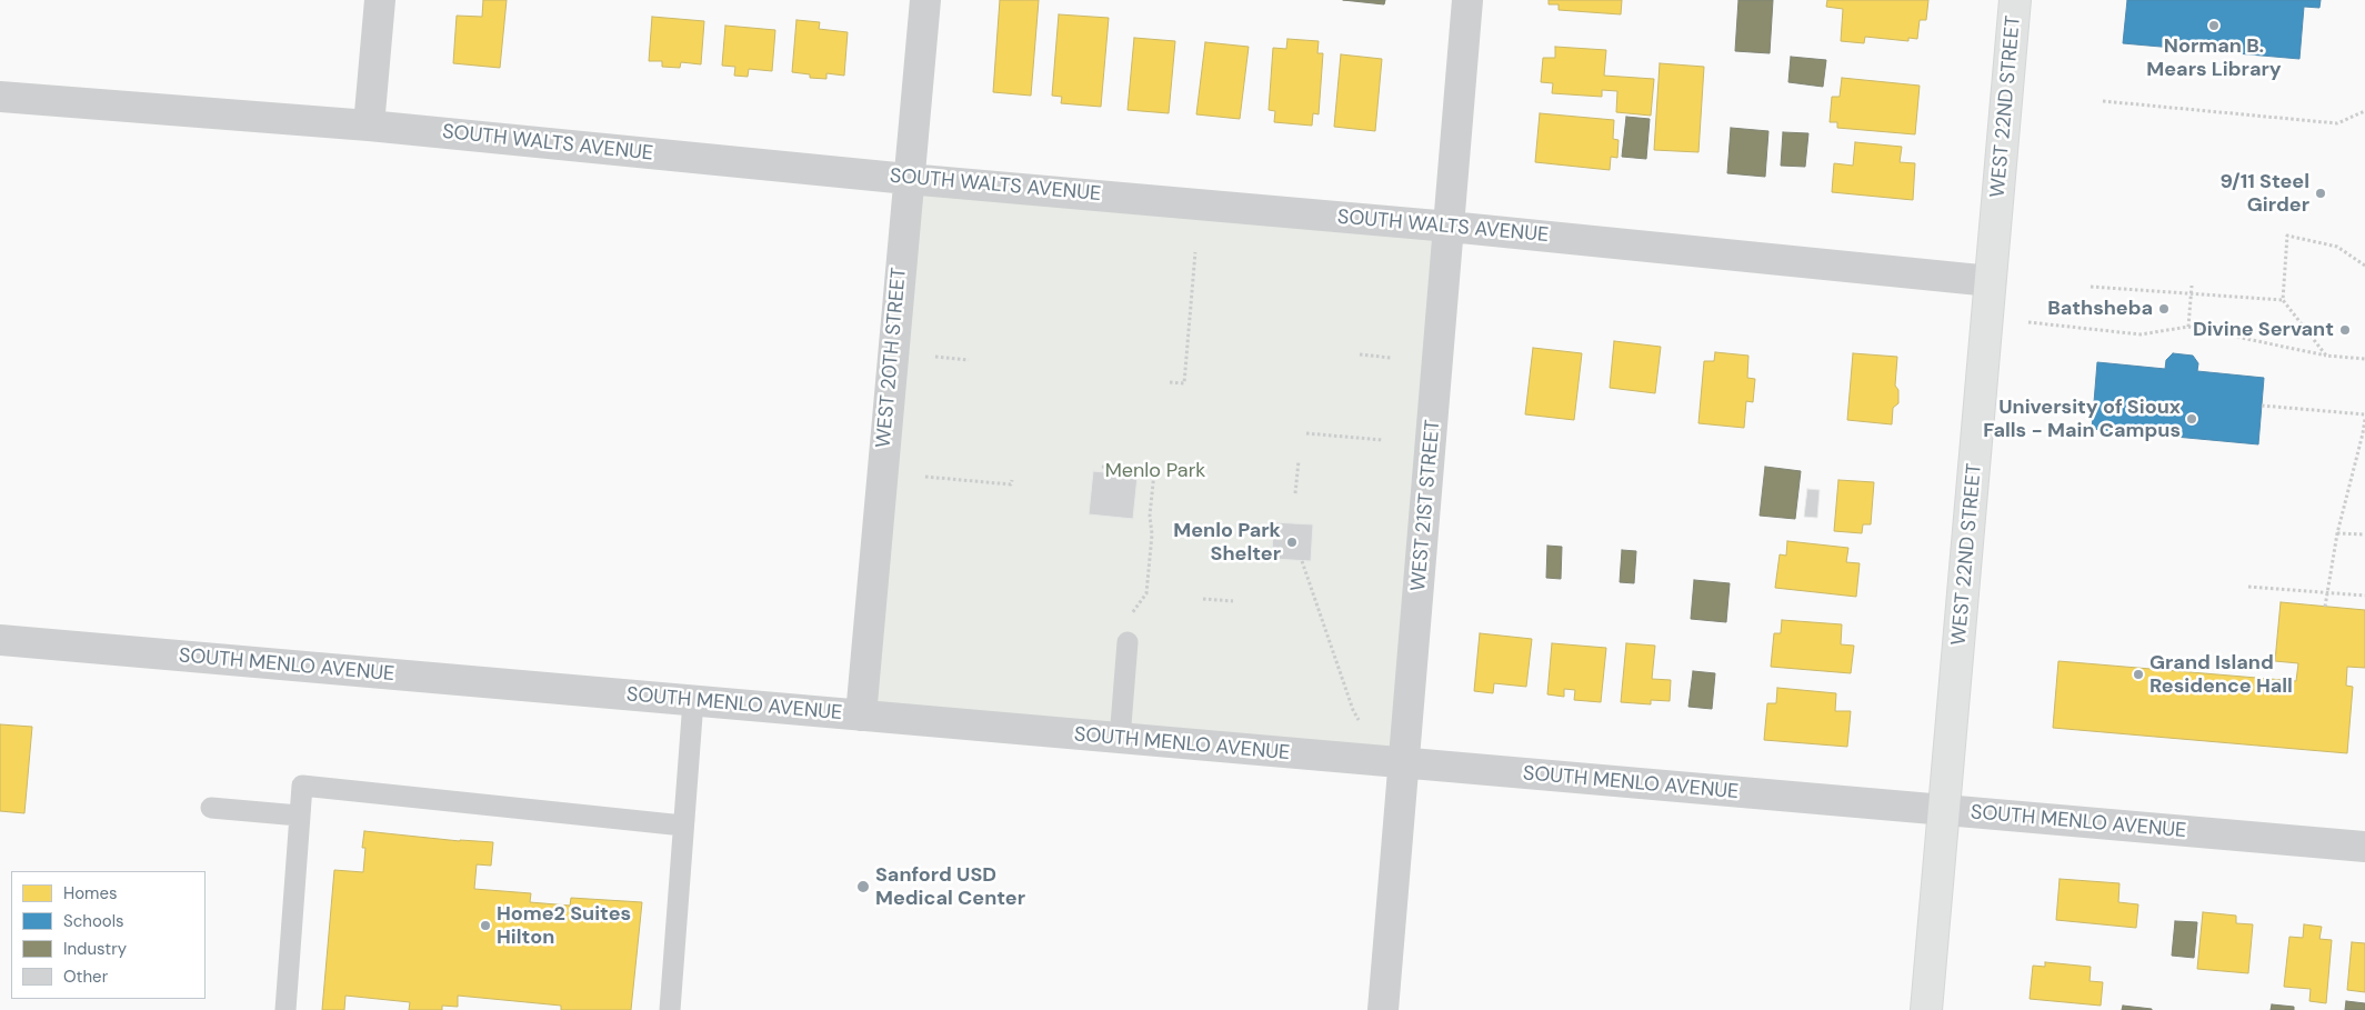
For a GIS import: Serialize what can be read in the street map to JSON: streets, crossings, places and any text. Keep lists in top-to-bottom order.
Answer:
{
  "streets": {
    "street": [
      "WEST 22ND STREET",
      "SOUTH WALTS AVENUE",
      "WEST 20TH STREET",
      "WEST 21ST STREET",
      "SOUTH MENLO AVENUE"
    ]
  },
  "crossings": [
    ["WEST 22ND STREET", "SOUTH WALTS AVENUE"],
    ["WEST 22ND STREET", "SOUTH MENLO AVENUE"],
    ["SOUTH WALTS AVENUE", "WEST 20TH STREET"],
    ["SOUTH WALTS AVENUE", "WEST 21ST STREET"],
    ["WEST 20TH STREET", "SOUTH MENLO AVENUE"],
    ["WEST 21ST STREET", "SOUTH MENLO AVENUE"]
  ],
  "parks": ["Menlo Park"],
  "places": [
    "Norman B. Mears Library",
    "9/11 Steel Girder",
    "Bathsheba",
    "Divine Servant",
    "University of Sioux Falls - Main Campus",
    "Menlo Park Shelter",
    "Grand Island Residence Hall",
    "Sanford USD Medical Center",
    "Home2 Suites Hilton"
  ],
  "legend": [
    "Homes",
    "Schools",
    "Industry",
    "Other"
  ]
}
